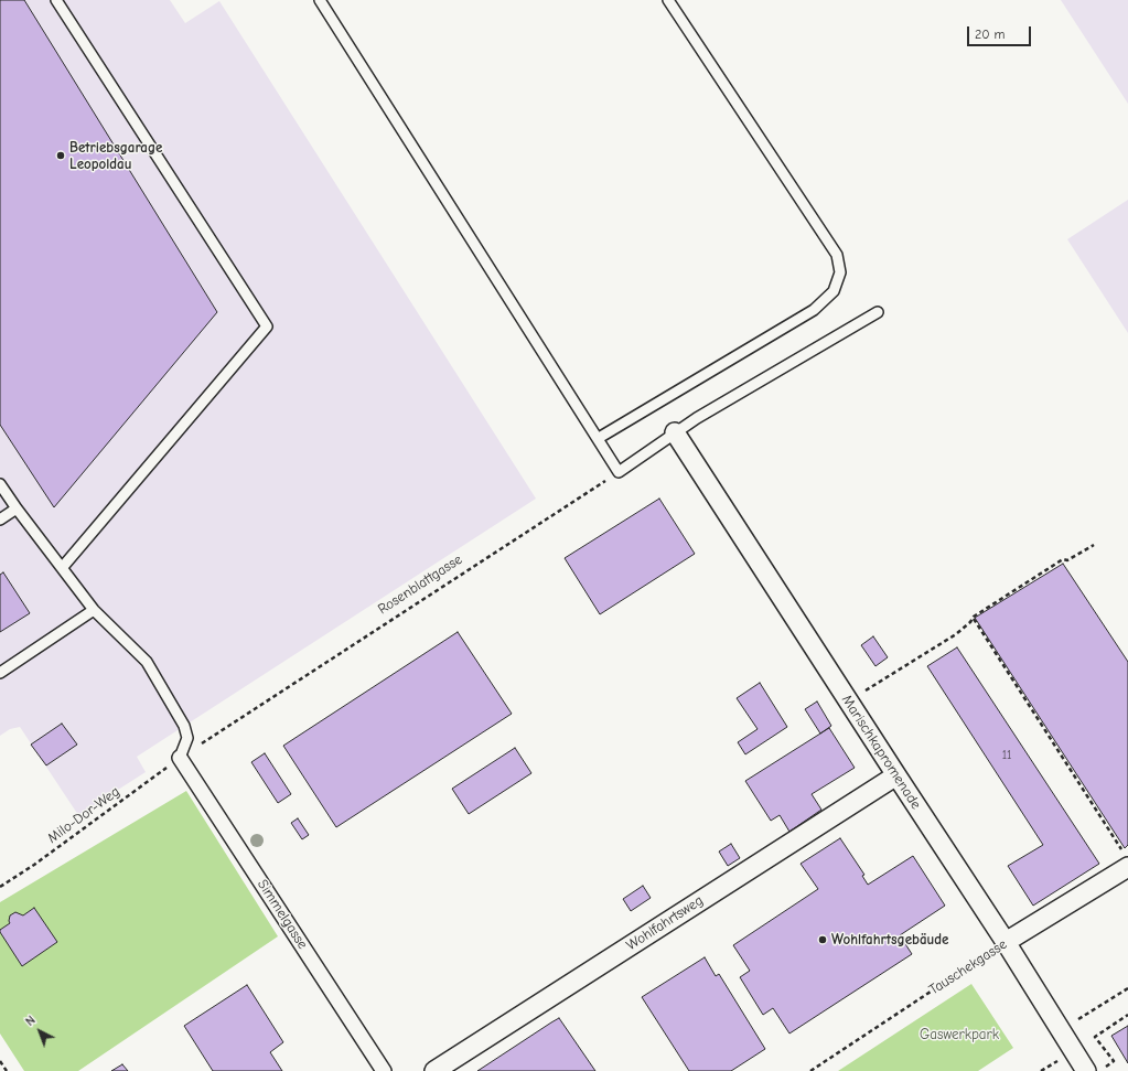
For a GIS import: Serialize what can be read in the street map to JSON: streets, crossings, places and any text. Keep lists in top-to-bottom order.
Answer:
{
  "streets": {
    "street": [
      "Marischkapromenade",
      "Simmelgasse",
      "Wohlfahrtsweg",
      "Tauschekgasse"
    ],
    "path": ["Rosenblattgasse", "Milo-Dor-Weg"]
  },
  "crossings": [
    ["Rosenblattgasse", "Milo-Dor-Weg"],
    ["Rosenblattgasse", "Simmelgasse"],
    ["Marischkapromenade", "Wohlfahrtsweg"],
    ["Marischkapromenade", "Tauschekgasse"],
    ["Milo-Dor-Weg", "Simmelgasse"]
  ],
  "parks": ["Gaswerkpark"],
  "places": ["Betriebsgarage Leopoldau", "Wohlfahrtsgebäude"],
  "house_numbers": ["11"],
  "scale_bar": "20 m",
  "north": "top left"
}
